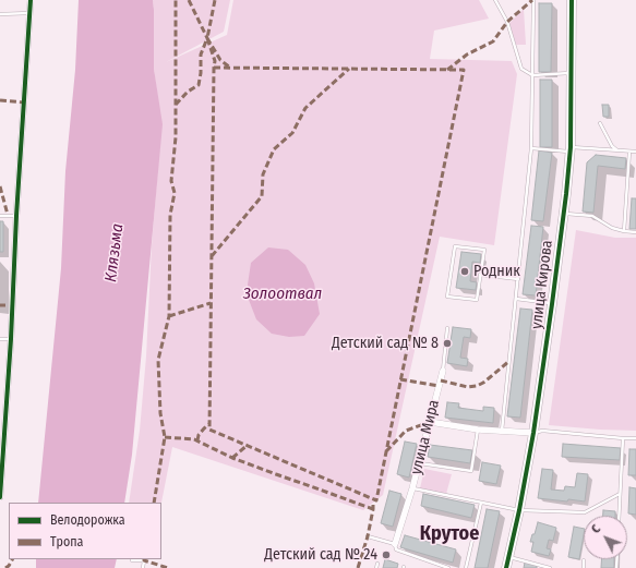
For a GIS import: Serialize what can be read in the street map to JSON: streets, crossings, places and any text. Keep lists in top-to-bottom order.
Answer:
{
  "streets": {
    "street": ["улица Кирова", "улица Мира"]
  },
  "districts": ["Крутое"],
  "water": ["Клязьма", "Золоотвал"],
  "places": ["Родник", "Детский сад № 8", "Детский сад № 24"],
  "legend": ["Велодорожка", "Тропа"],
  "north": "top left"
}
